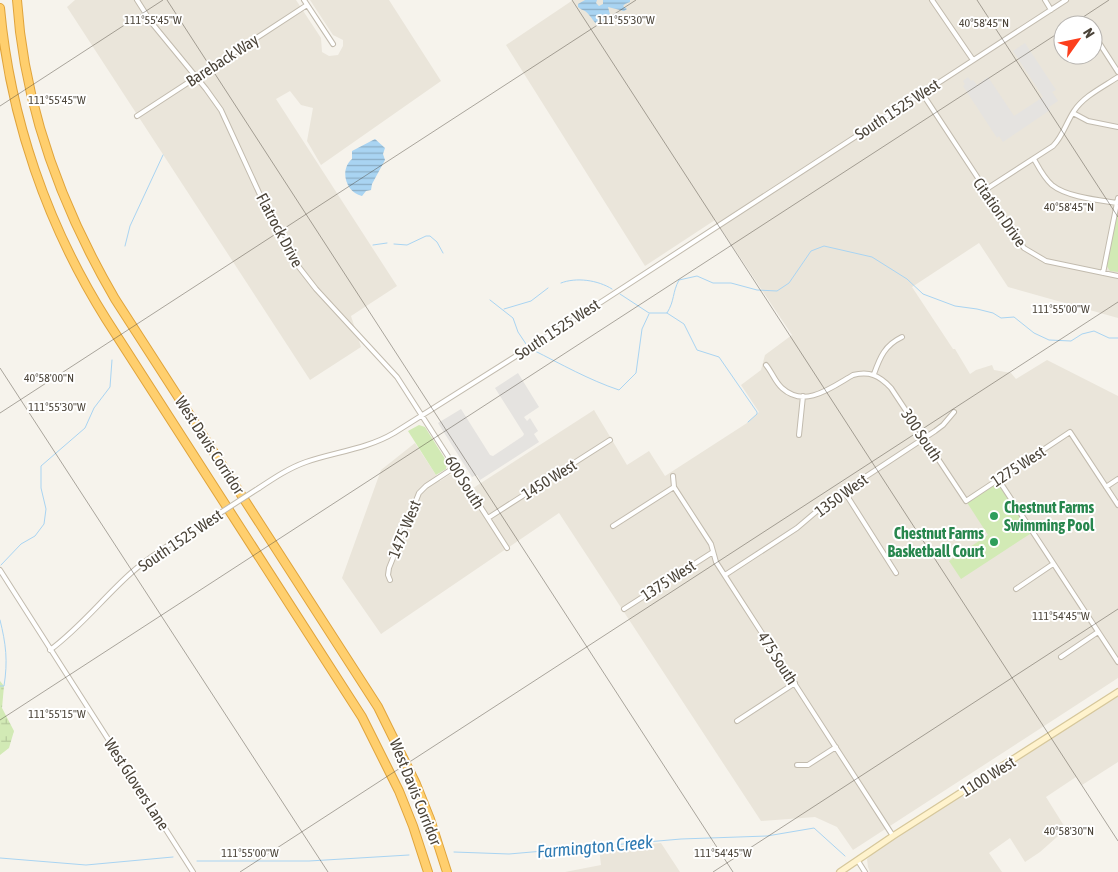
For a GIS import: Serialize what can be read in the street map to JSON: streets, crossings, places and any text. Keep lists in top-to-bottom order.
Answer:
{
  "streets": {
    "highway": ["West Davis Corridor"],
    "street": [
      "Bareback Way",
      "South 1525 West",
      "Citation Drive",
      "Flatrock Drive",
      "300 South",
      "1275 West",
      "1450 West",
      "600 South",
      "1350 West",
      "1475 West",
      "1375 West",
      "475 South",
      "1100 West",
      "West Glovers Lane"
    ]
  },
  "crossings": [
    ["Bareback Way", "Flatrock Drive"],
    ["South 1525 West", "Citation Drive"],
    ["South 1525 West", "Flatrock Drive"],
    ["South 1525 West", "600 South"],
    ["South 1525 West", "West Glovers Lane"],
    ["Flatrock Drive", "600 South"],
    ["300 South", "1275 West"],
    ["300 South", "1350 West"],
    ["1450 West", "600 South"],
    ["600 South", "1475 West"],
    ["1350 West", "475 South"],
    ["1375 West", "475 South"],
    ["475 South", "1100 West"]
  ],
  "water": ["Farmington Creek"],
  "places": ["Chestnut Farms Swimming Pool", "Chestnut Farms Basketball Court"],
  "north": "top right",
  "coordinates": [
    "111°55'45\"W",
    "111°55'30\"W",
    "40°58'45\"N",
    "111°55'00\"W",
    "40°58'00\"N",
    "111°54'45\"W",
    "111°55'15\"W",
    "40°58'30\"N"
  ]
}
